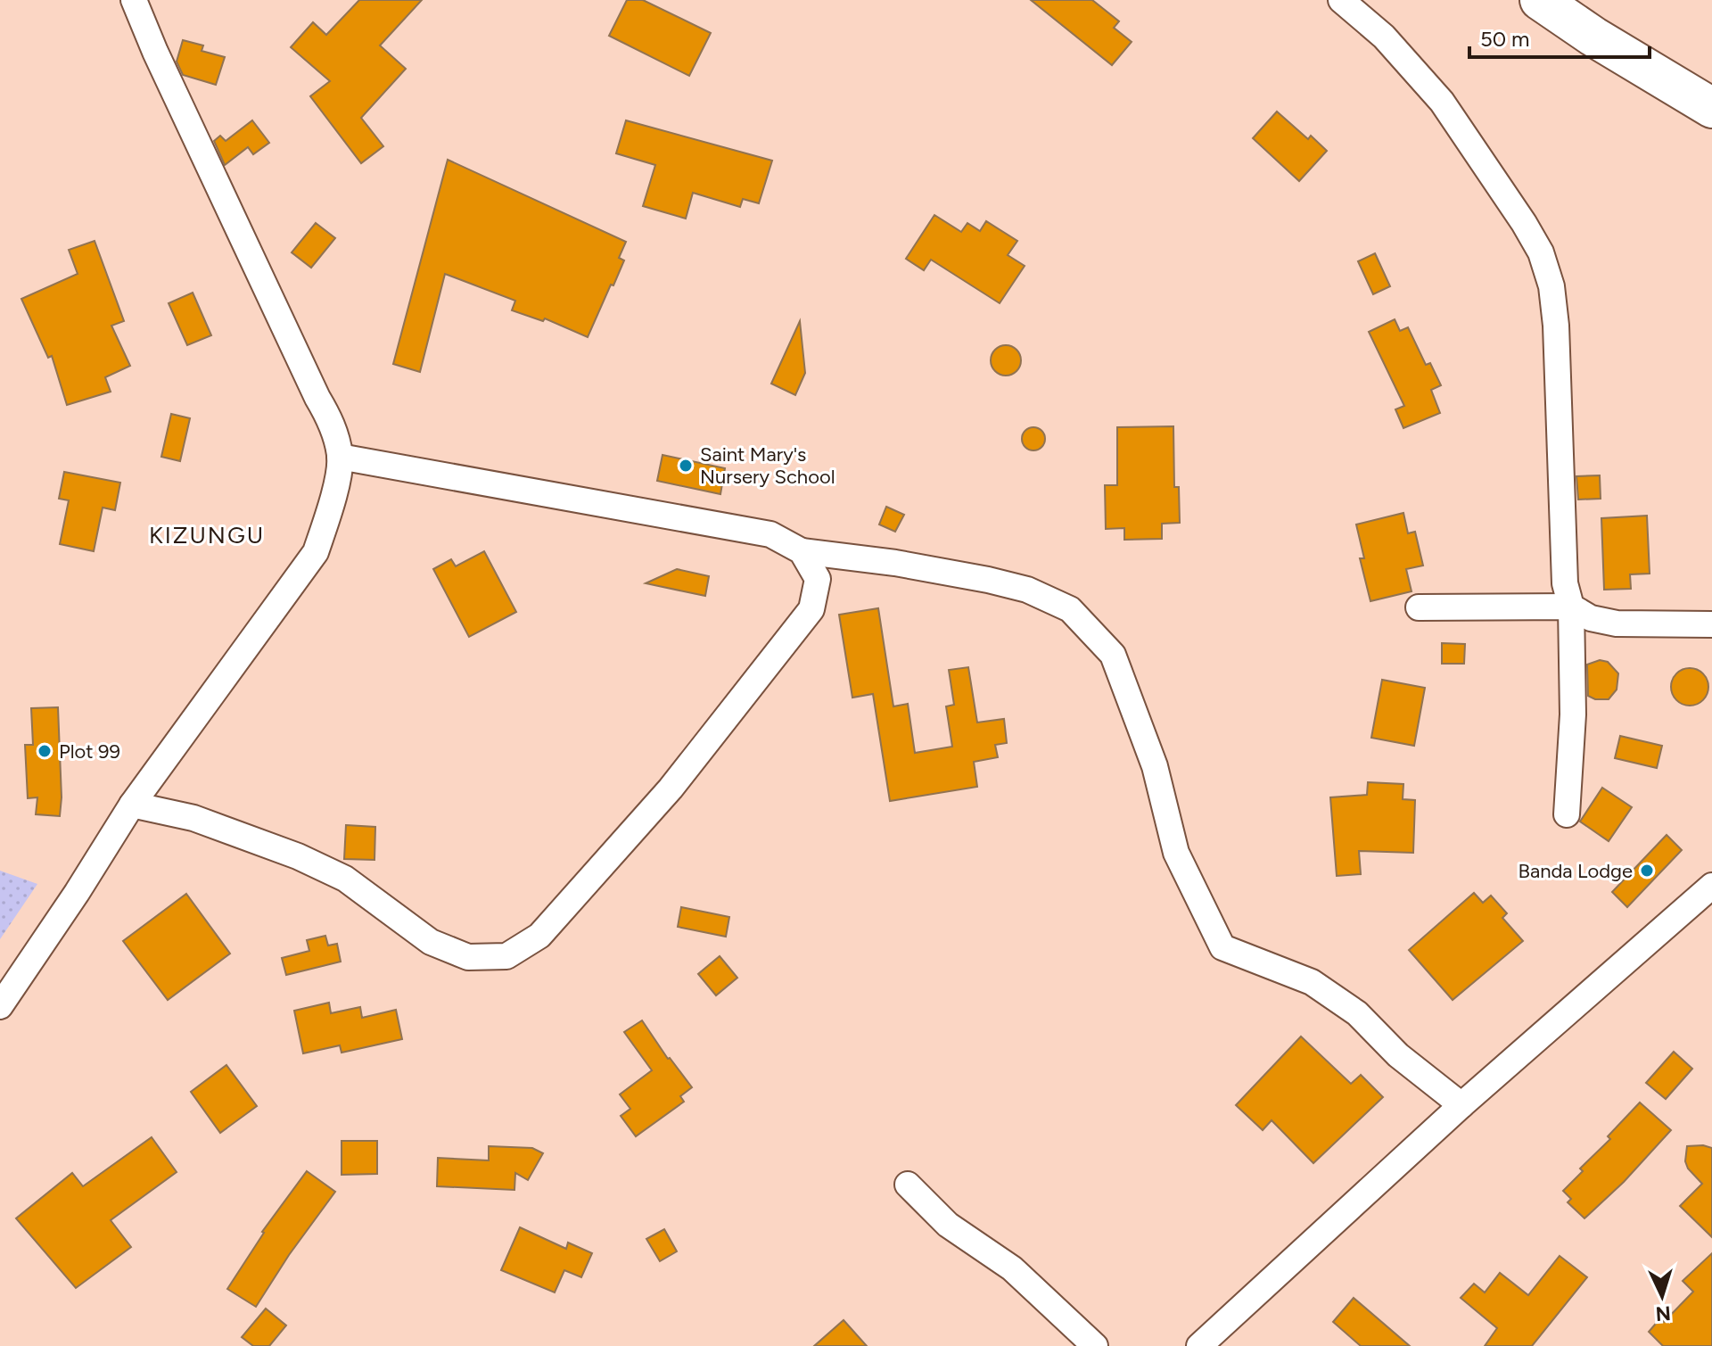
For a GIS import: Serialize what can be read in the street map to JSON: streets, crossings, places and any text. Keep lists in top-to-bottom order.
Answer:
{
  "districts": ["KIZUNGU"],
  "places": ["Saint Mary's Nursery School", "Plot 99", "Banda Lodge"],
  "scale_bar": "50 m",
  "north": "bottom"
}
